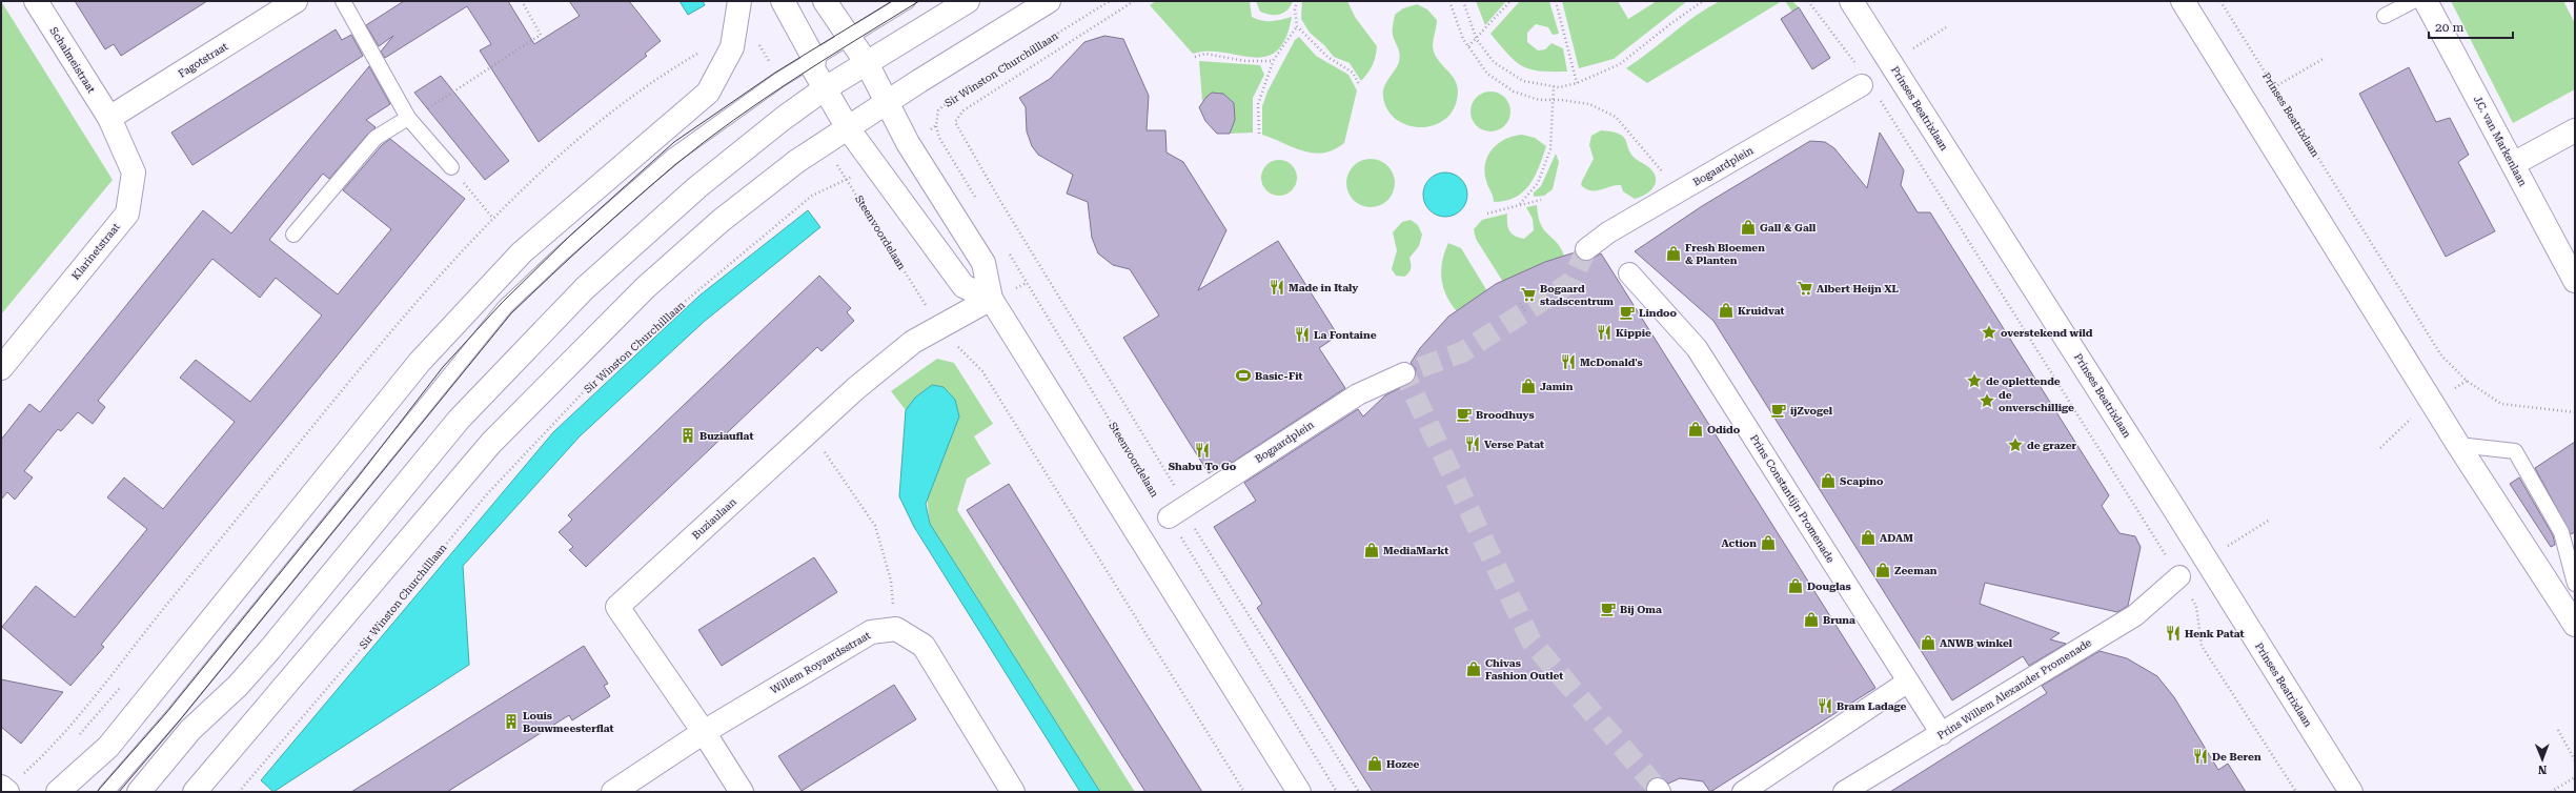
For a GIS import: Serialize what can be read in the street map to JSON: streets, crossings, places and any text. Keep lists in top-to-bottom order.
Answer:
{
  "streets": {
    "street": [
      "Schalmeistraat",
      "Fagotstraat",
      "Prinses Beatrixlaan",
      "J.C. van Markenlaan",
      "Bogaardplein",
      "Klarinetstraat",
      "Prins Constantijn Promenade",
      "Buziaulaan",
      "Willem Royaardsstraat",
      "Prins Willem Alexander Promenade"
    ],
    "path": ["Sir Winston Churchilllaan", "Steenvoordelaan"]
  },
  "crossings": [
    ["Schalmeistraat", "Fagotstraat"],
    ["Schalmeistraat", "Klarinetstraat"],
    ["Fagotstraat", "Klarinetstraat"],
    ["Sir Winston Churchilllaan", "Steenvoordelaan"],
    ["Bogaardplein", "Steenvoordelaan"],
    ["Steenvoordelaan", "Buziaulaan"],
    ["Prins Constantijn Promenade", "Prins Willem Alexander Promenade"],
    ["Buziaulaan", "Willem Royaardsstraat"]
  ],
  "places": {
    "shop": [
      "Gall & Gall",
      "Fresh Bloemen & Planten",
      "Kruidvat",
      "Jamin",
      "Odido",
      "Scapino",
      "ADAM",
      "Action",
      "MediaMarkt",
      "Zeeman",
      "Douglas",
      "Bruna",
      "ANWB winkel",
      "Chivas Fashion Outlet",
      "Hozee"
    ],
    "restaurant": [
      "Made in Italy",
      "Kippie",
      "La Fontaine",
      "McDonald's",
      "Verse Patat",
      "Shabu To Go",
      "Henk Patat",
      "Bram Ladage",
      "De Beren"
    ],
    "supermarket": ["Albert Heijn XL", "Bogaard stadscentrum"],
    "cafe": [
      "Lindoo",
      "ijZvogel",
      "Broodhuys",
      "Bij Oma"
    ],
    "place": [
      "overstekend wild",
      "de oplettende",
      "de onverschillige",
      "de grazer"
    ],
    "sports": ["Basic-Fit"],
    "building": ["Buziauflat", "Louis Bouwmeesterflat"]
  },
  "scale_bar": "20 m",
  "north": "bottom"
}
